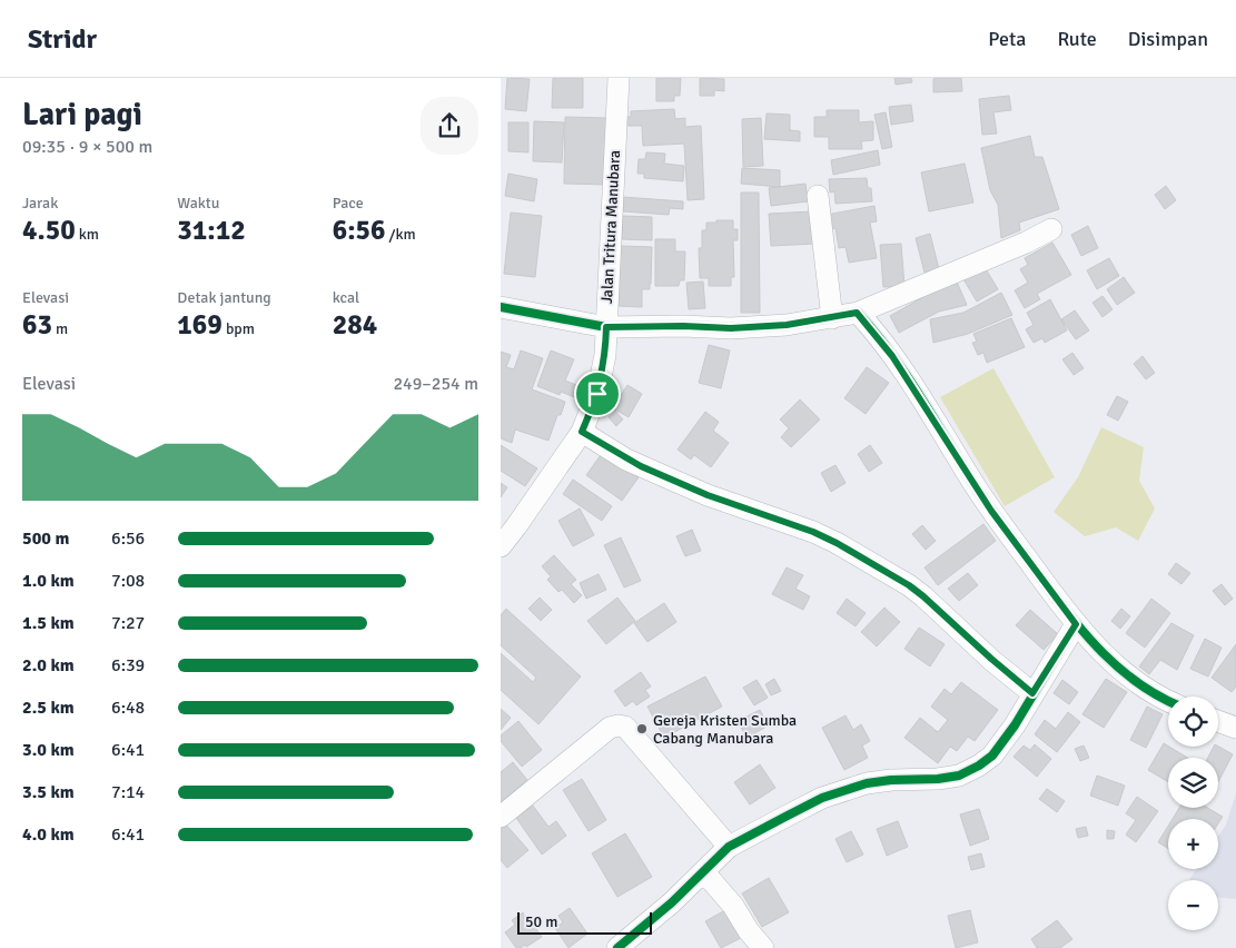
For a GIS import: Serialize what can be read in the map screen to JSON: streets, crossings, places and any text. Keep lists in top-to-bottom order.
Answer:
{
  "streets": {
    "street": ["Jalan Tritura Manubara"]
  },
  "places": ["Gereja Kristen Sumba Cabang Manubara"],
  "scale_bar": "50 m",
  "page": {
    "header": "Stridr",
    "nav": ["Peta", "Rute", "Disimpan"],
    "heading": ["Lari pagi", "09:35 · 9 × 500 m"],
    "stats": [
      ["Jarak", "4.50 km"],
      ["Waktu", "31:12"],
      ["Pace", "6:56 /km"],
      ["Elevasi", "63 m"],
      ["Detak jantung", "169 bpm"],
      ["kcal", "284"]
    ],
    "chart": ["Elevasi", "249–254 m"],
    "list": [
      {
        "name": "500 m",
        "note": "6:56"
      },
      {
        "name": "1.0 km",
        "note": "7:08"
      },
      {
        "name": "1.5 km",
        "note": "7:27"
      },
      {
        "name": "2.0 km",
        "note": "6:39"
      },
      {
        "name": "2.5 km",
        "note": "6:48"
      },
      {
        "name": "3.0 km",
        "note": "6:41"
      },
      {
        "name": "3.5 km",
        "note": "7:14"
      },
      {
        "name": "4.0 km",
        "note": "6:41"
      }
    ],
    "map_buttons": ["+", "−"],
    "scale": "50 m"
  }
}
